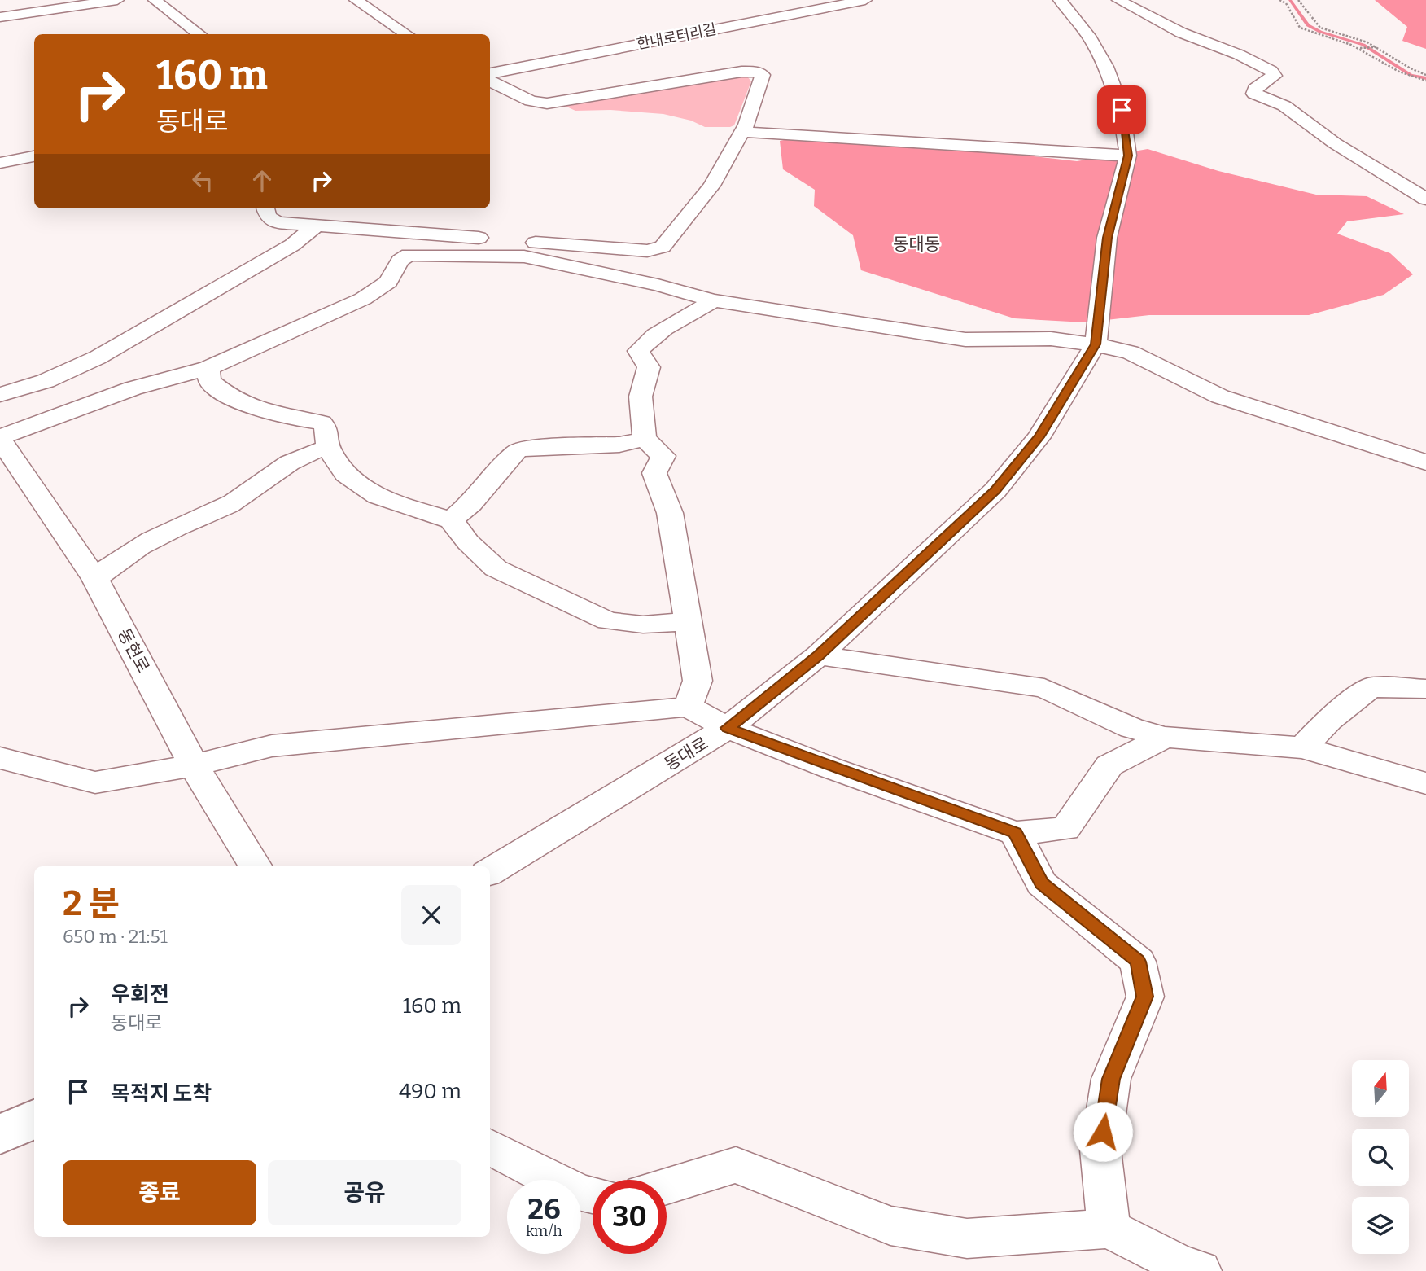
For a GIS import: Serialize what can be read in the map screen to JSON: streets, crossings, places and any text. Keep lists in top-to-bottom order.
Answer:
{
  "streets": {
    "street": ["한내로터리길", "동현로", "동대로"]
  },
  "districts": ["동대동"],
  "north": "top",
  "page": {
    "turn": ["160 m", "동대로"],
    "heading": ["2 분", "650 m · 21:51"],
    "list": [
      {
        "name": "우회전",
        "note": "동대로",
        "value": "160 m"
      },
      {
        "name": "목적지 도착",
        "value": "490 m"
      }
    ],
    "buttons": ["종료", "공유"],
    "speed": "26 km/h",
    "limit": "30"
  }
}
